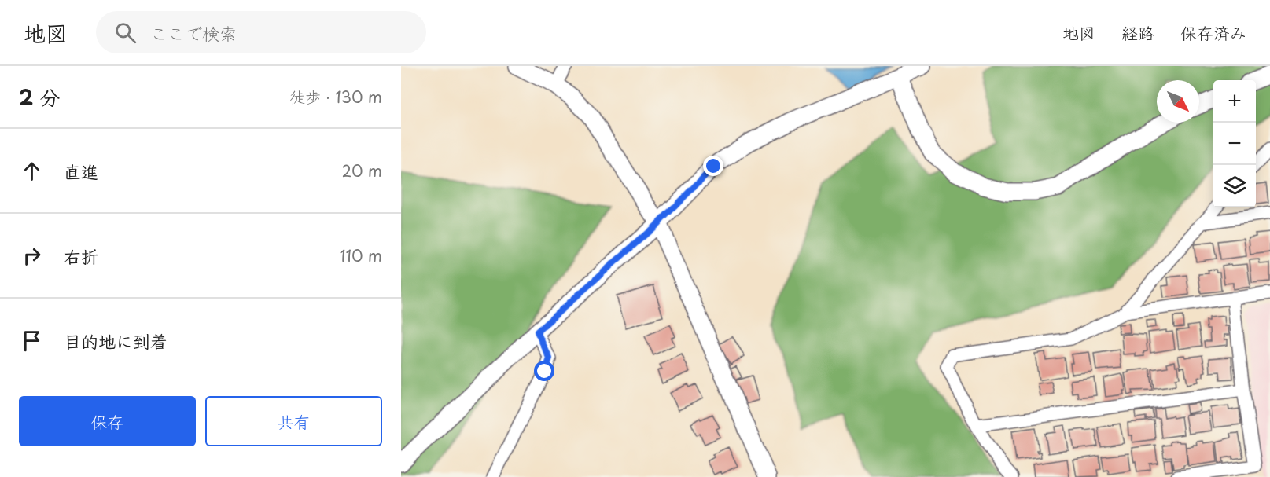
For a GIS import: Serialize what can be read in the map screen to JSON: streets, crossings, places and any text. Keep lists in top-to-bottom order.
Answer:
{
  "north": "bottom right",
  "page": {
    "header": "地図",
    "search": "ここで検索",
    "nav": ["地図", "経路", "保存済み"],
    "heading": ["2 分", "徒歩 · 130 m"],
    "map_buttons": ["+", "−"],
    "list": [
      ["直進", "20 m"],
      ["右折", "110 m"],
      "目的地に到着"
    ],
    "buttons": ["保存", "共有"]
  }
}
